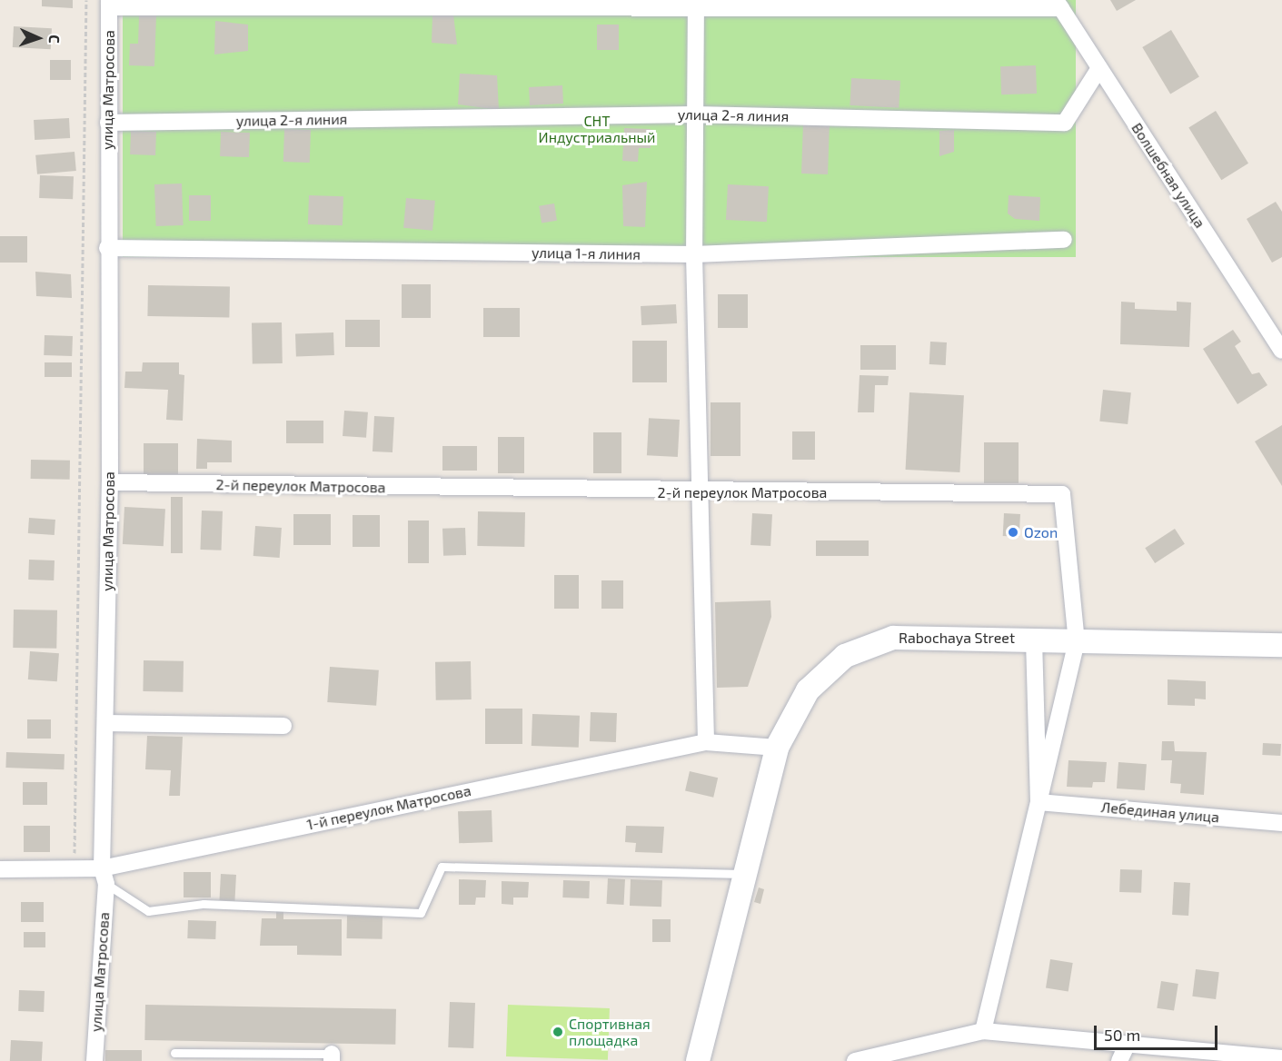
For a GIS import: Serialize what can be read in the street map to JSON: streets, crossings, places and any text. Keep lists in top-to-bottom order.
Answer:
{
  "streets": {
    "main road": ["Rabochaya Street"],
    "street": [
      "улица Матросова",
      "улица 2-я линия",
      "Волшебная улица",
      "улица 1-я линия",
      "2-й переулок Матросова",
      "1-й переулок Матросова",
      "Лебединая улица"
    ]
  },
  "crossings": [
    ["улица Матросова", "улица 2-я линия"],
    ["улица Матросова", "улица 1-я линия"],
    ["улица Матросова", "2-й переулок Матросова"],
    ["улица Матросова", "1-й переулок Матросова"],
    ["улица 2-я линия", "Волшебная улица"],
    ["2-й переулок Матросова", "Rabochaya Street"],
    ["2-й переулок Матросова", "Лебединая улица"],
    ["Rabochaya Street", "1-й переулок Матросова"]
  ],
  "parks": ["СНТ Индустриальный"],
  "places": ["Ozon", "Спортивная площадка"],
  "scale_bar": "50 m",
  "north": "right"
}
